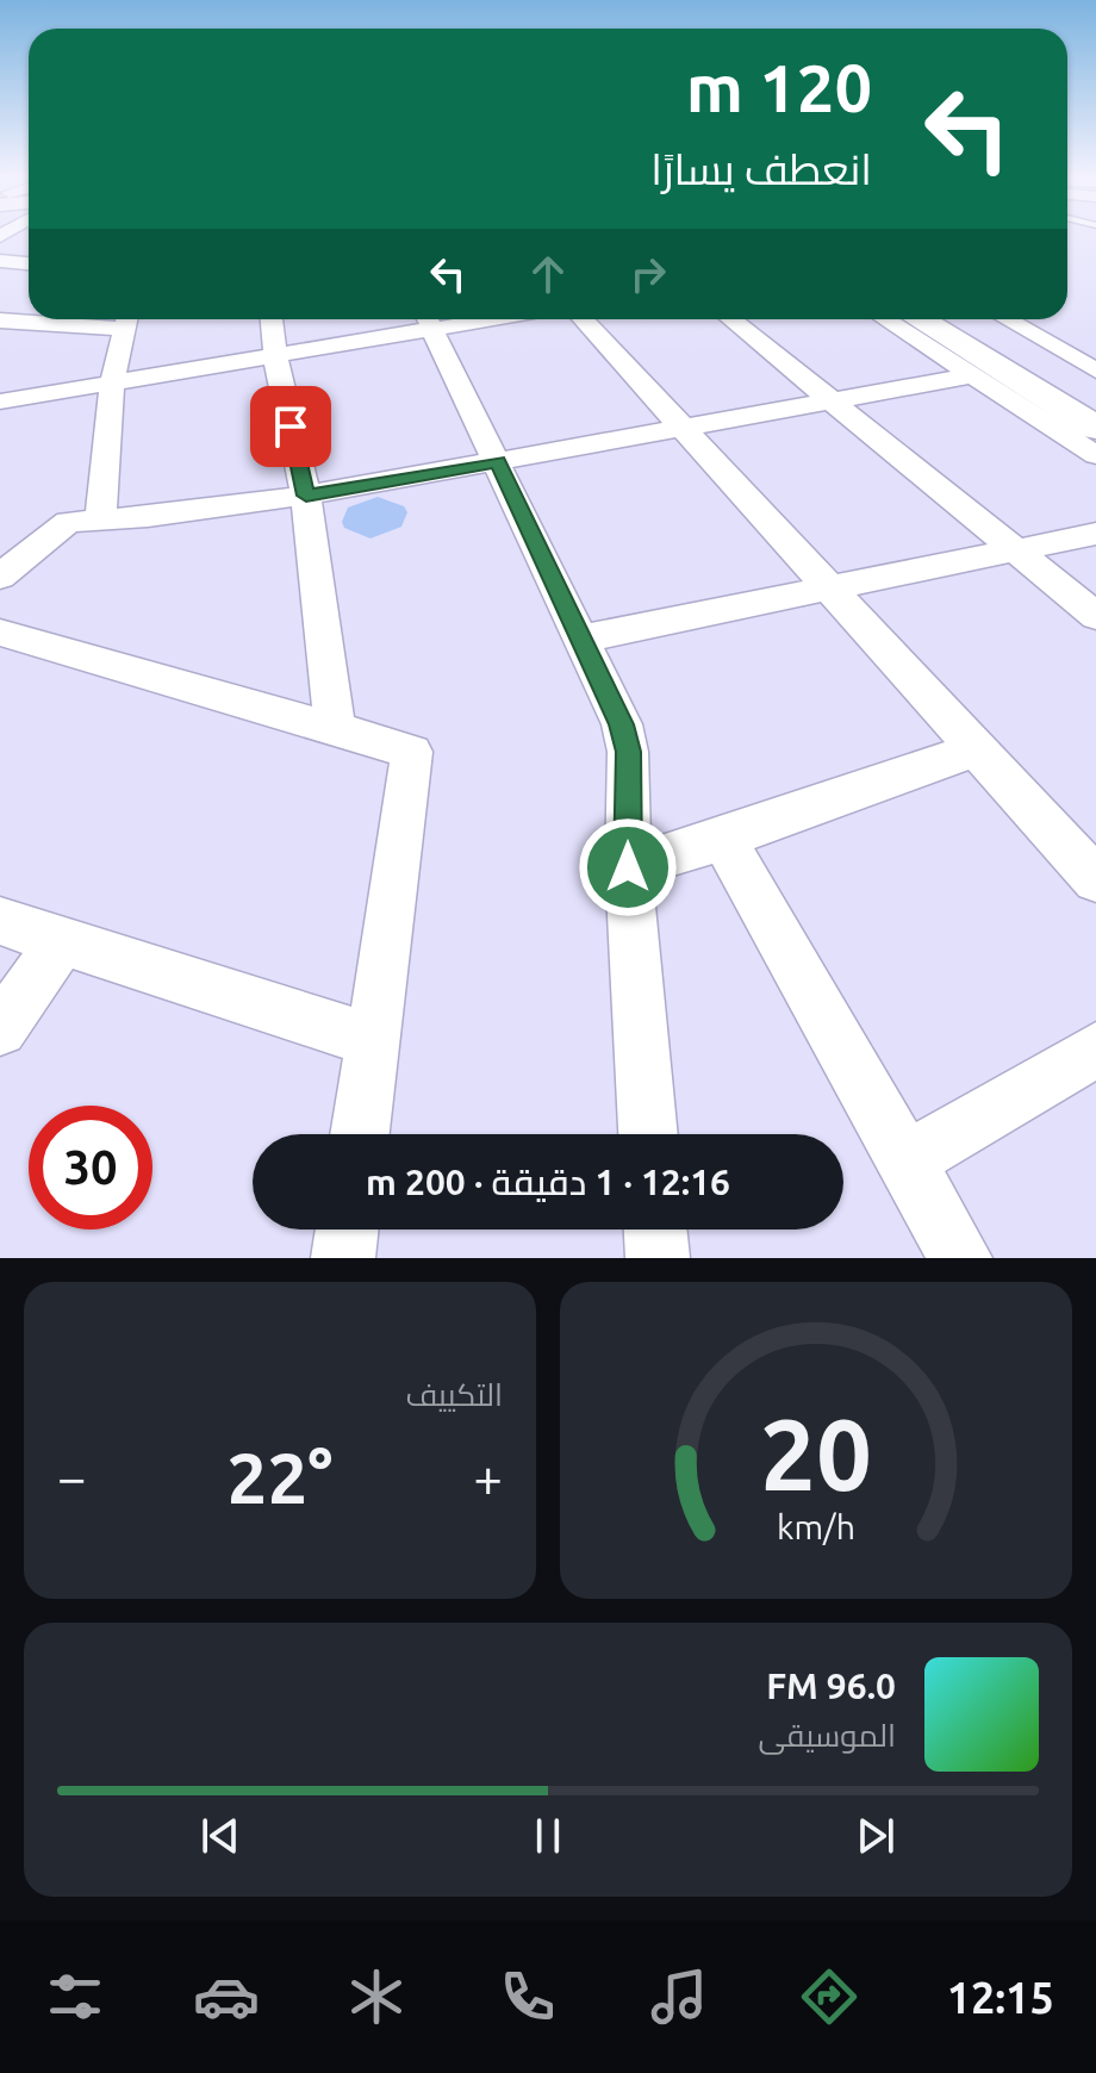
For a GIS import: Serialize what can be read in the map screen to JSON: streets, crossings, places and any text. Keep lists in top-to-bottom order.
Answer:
{
  "page": {
    "turn": ["120 m", "انعطف يسارًا"],
    "limit": "30",
    "trip": "12:16 · 1 دقيقة · 200 m",
    "tile": "التكييف",
    "heat": ["−", "22°", "+"],
    "song": ["96.0 FM", "الموسيقى"],
    "tabs": "12:15",
    "gauge": ["20", "km/h"]
  }
}
